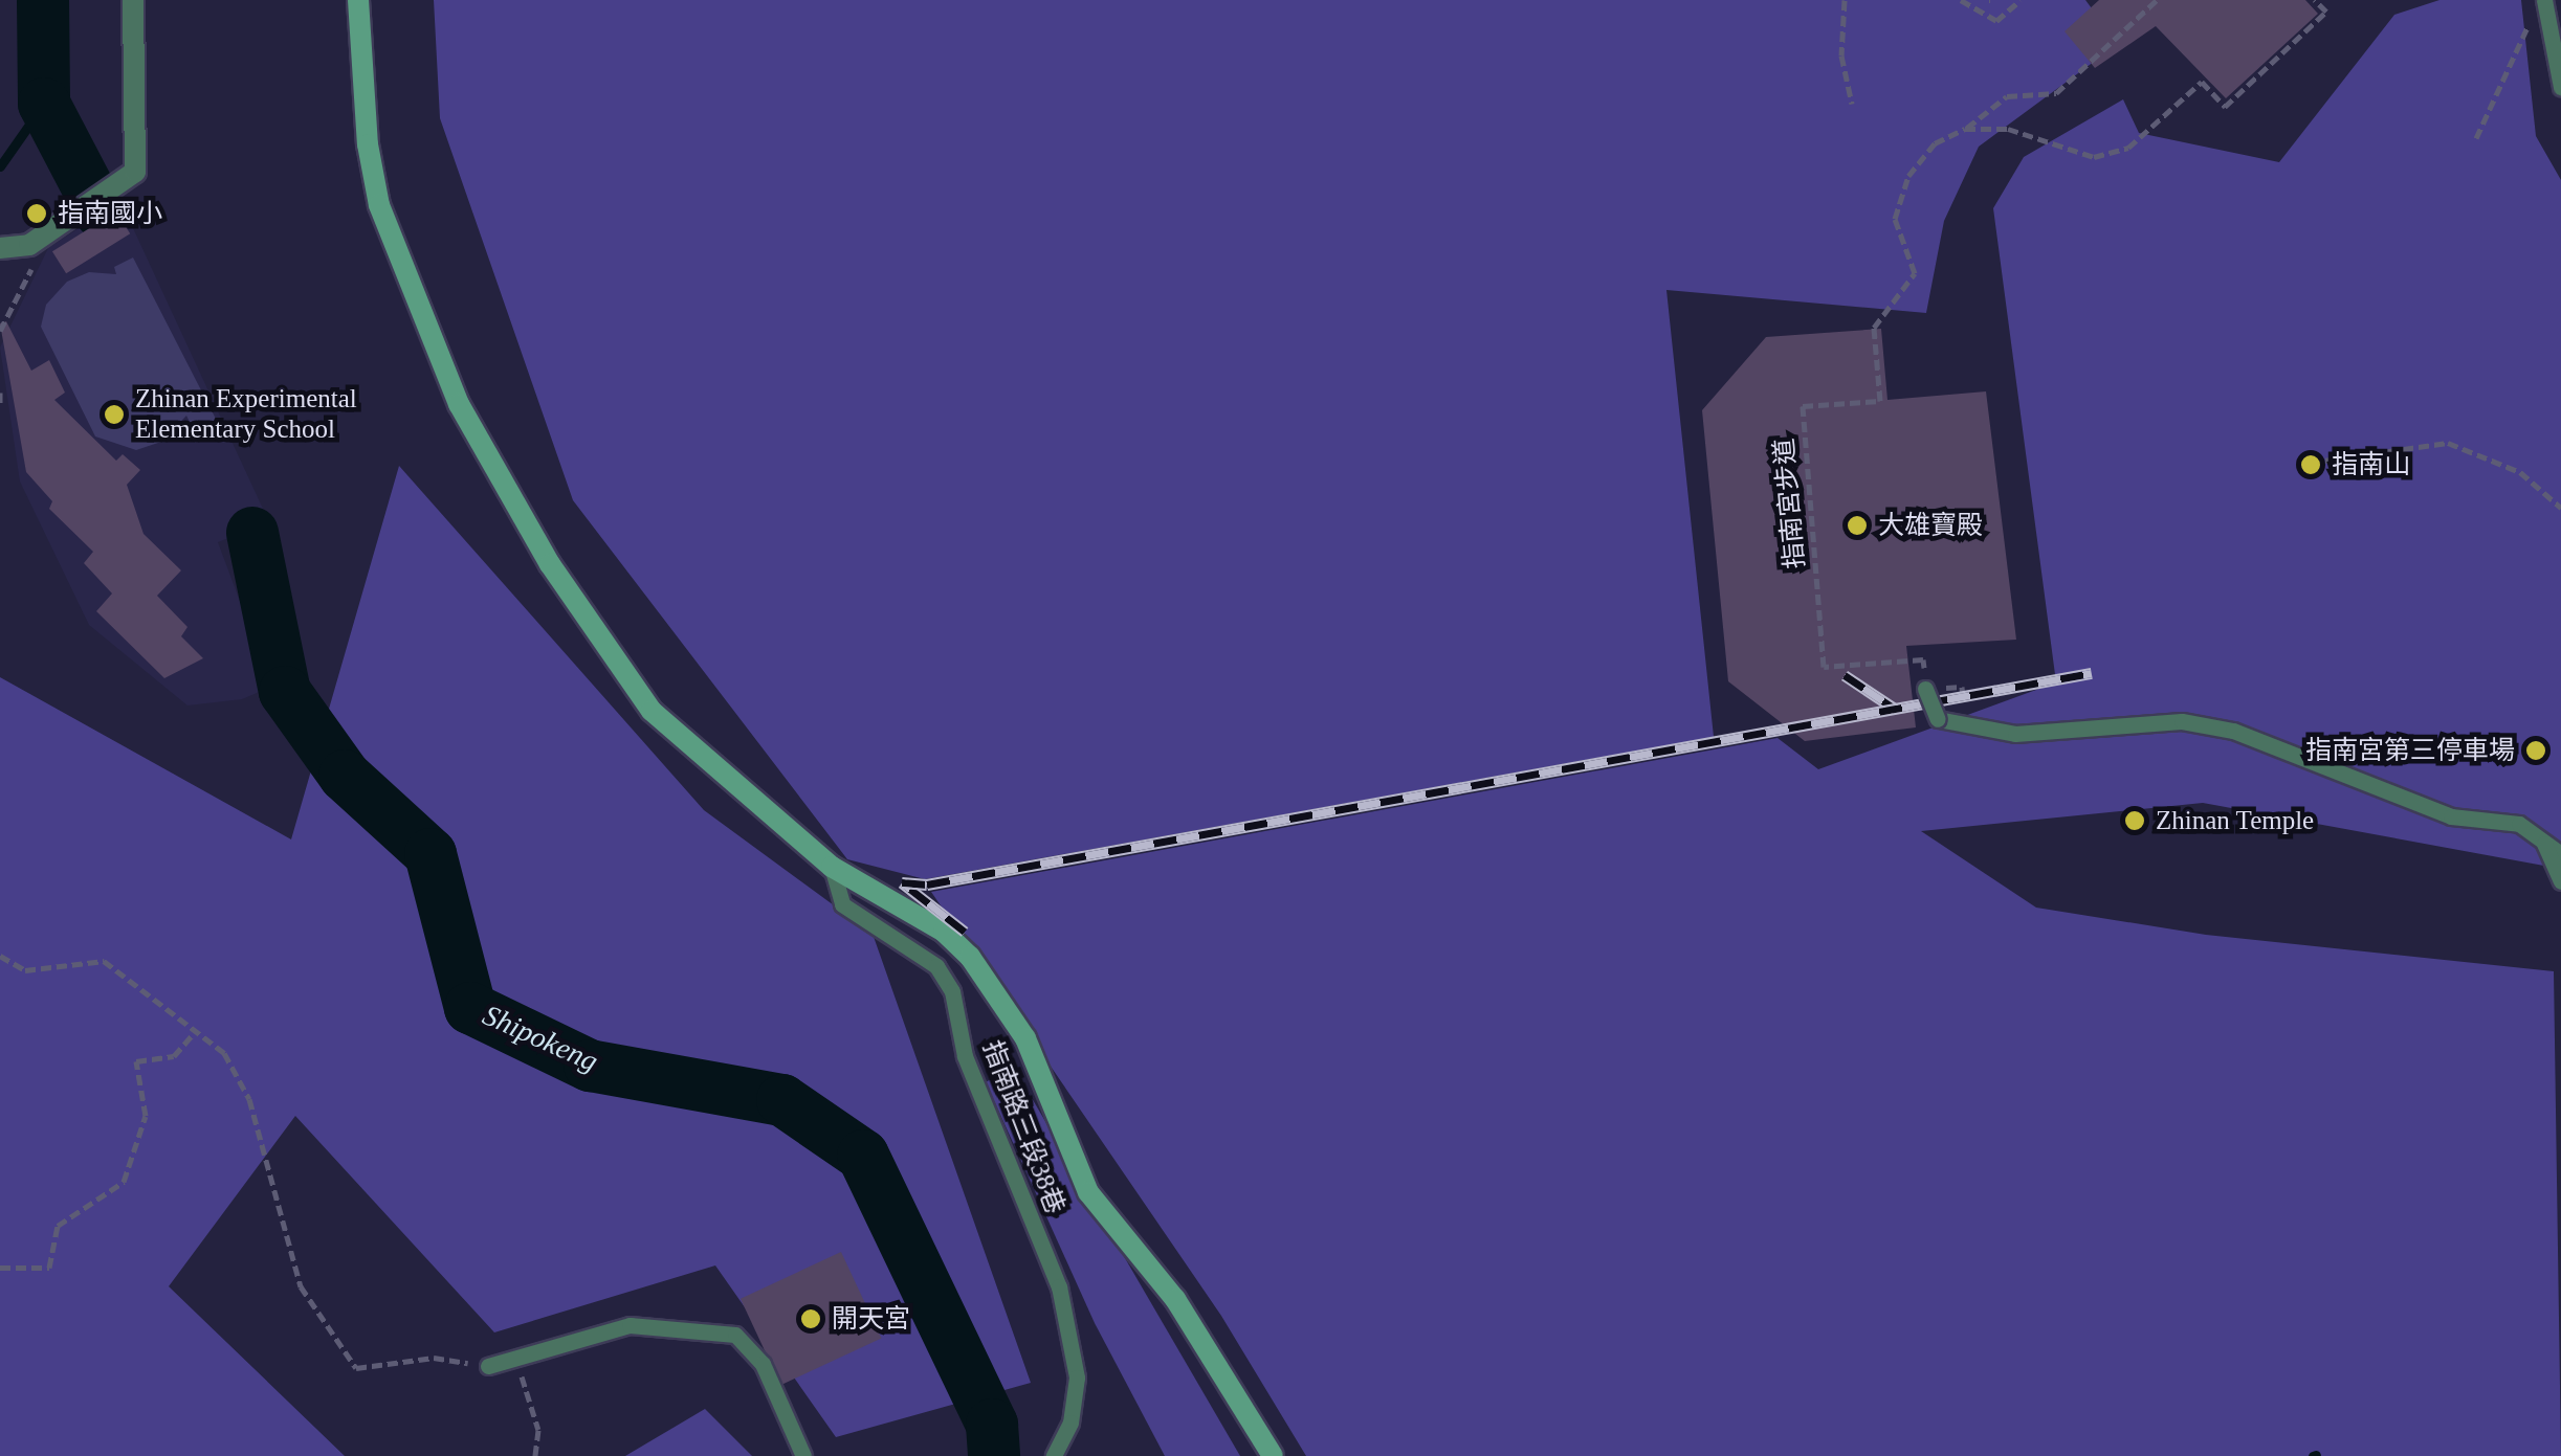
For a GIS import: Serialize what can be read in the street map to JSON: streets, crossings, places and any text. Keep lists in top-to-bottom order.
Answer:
{
  "streets": {
    "lane": ["指南路三段38巷"],
    "path": ["指南宮步道"]
  },
  "water": ["Shipokeng"],
  "places": [
    "指南國小",
    "Zhinan Experimental Elementary School",
    "指南山",
    "大雄寶殿",
    "指南宮第三停車場",
    "Zhinan Temple",
    "開天宮"
  ]
}
